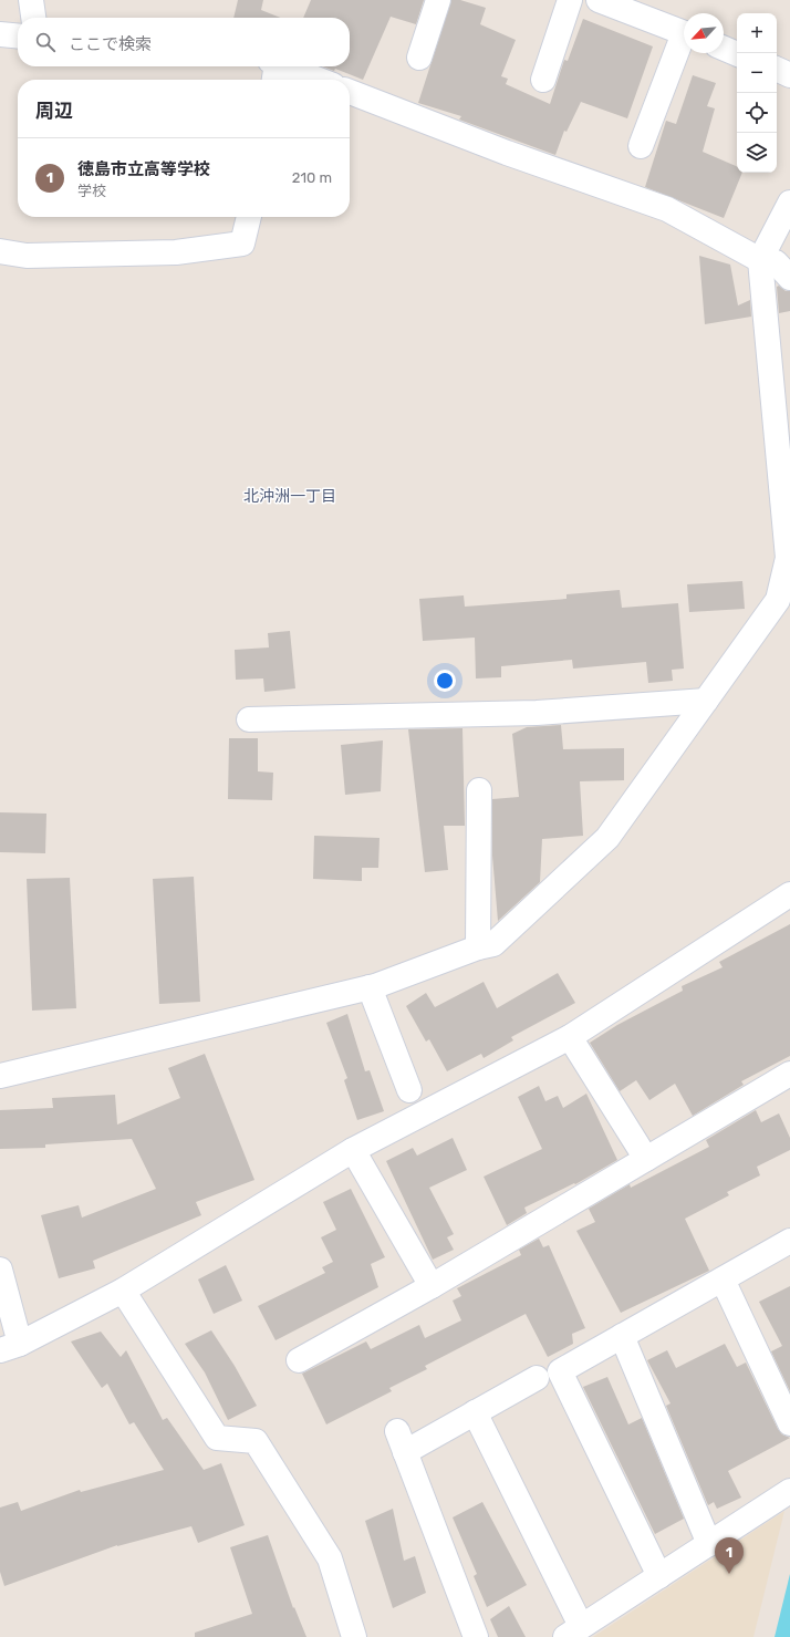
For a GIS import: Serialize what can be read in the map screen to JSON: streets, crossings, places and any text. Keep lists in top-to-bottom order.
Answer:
{
  "districts": ["北沖洲一丁目"],
  "north": "bottom left",
  "page": {
    "map_buttons": ["+", "−"],
    "search": "ここで検索",
    "heading": "周辺",
    "list": [
      {
        "mark": "1",
        "name": "徳島市立高等学校",
        "note": "学校",
        "value": "210 m"
      }
    ],
    "pins": "1"
  }
}
